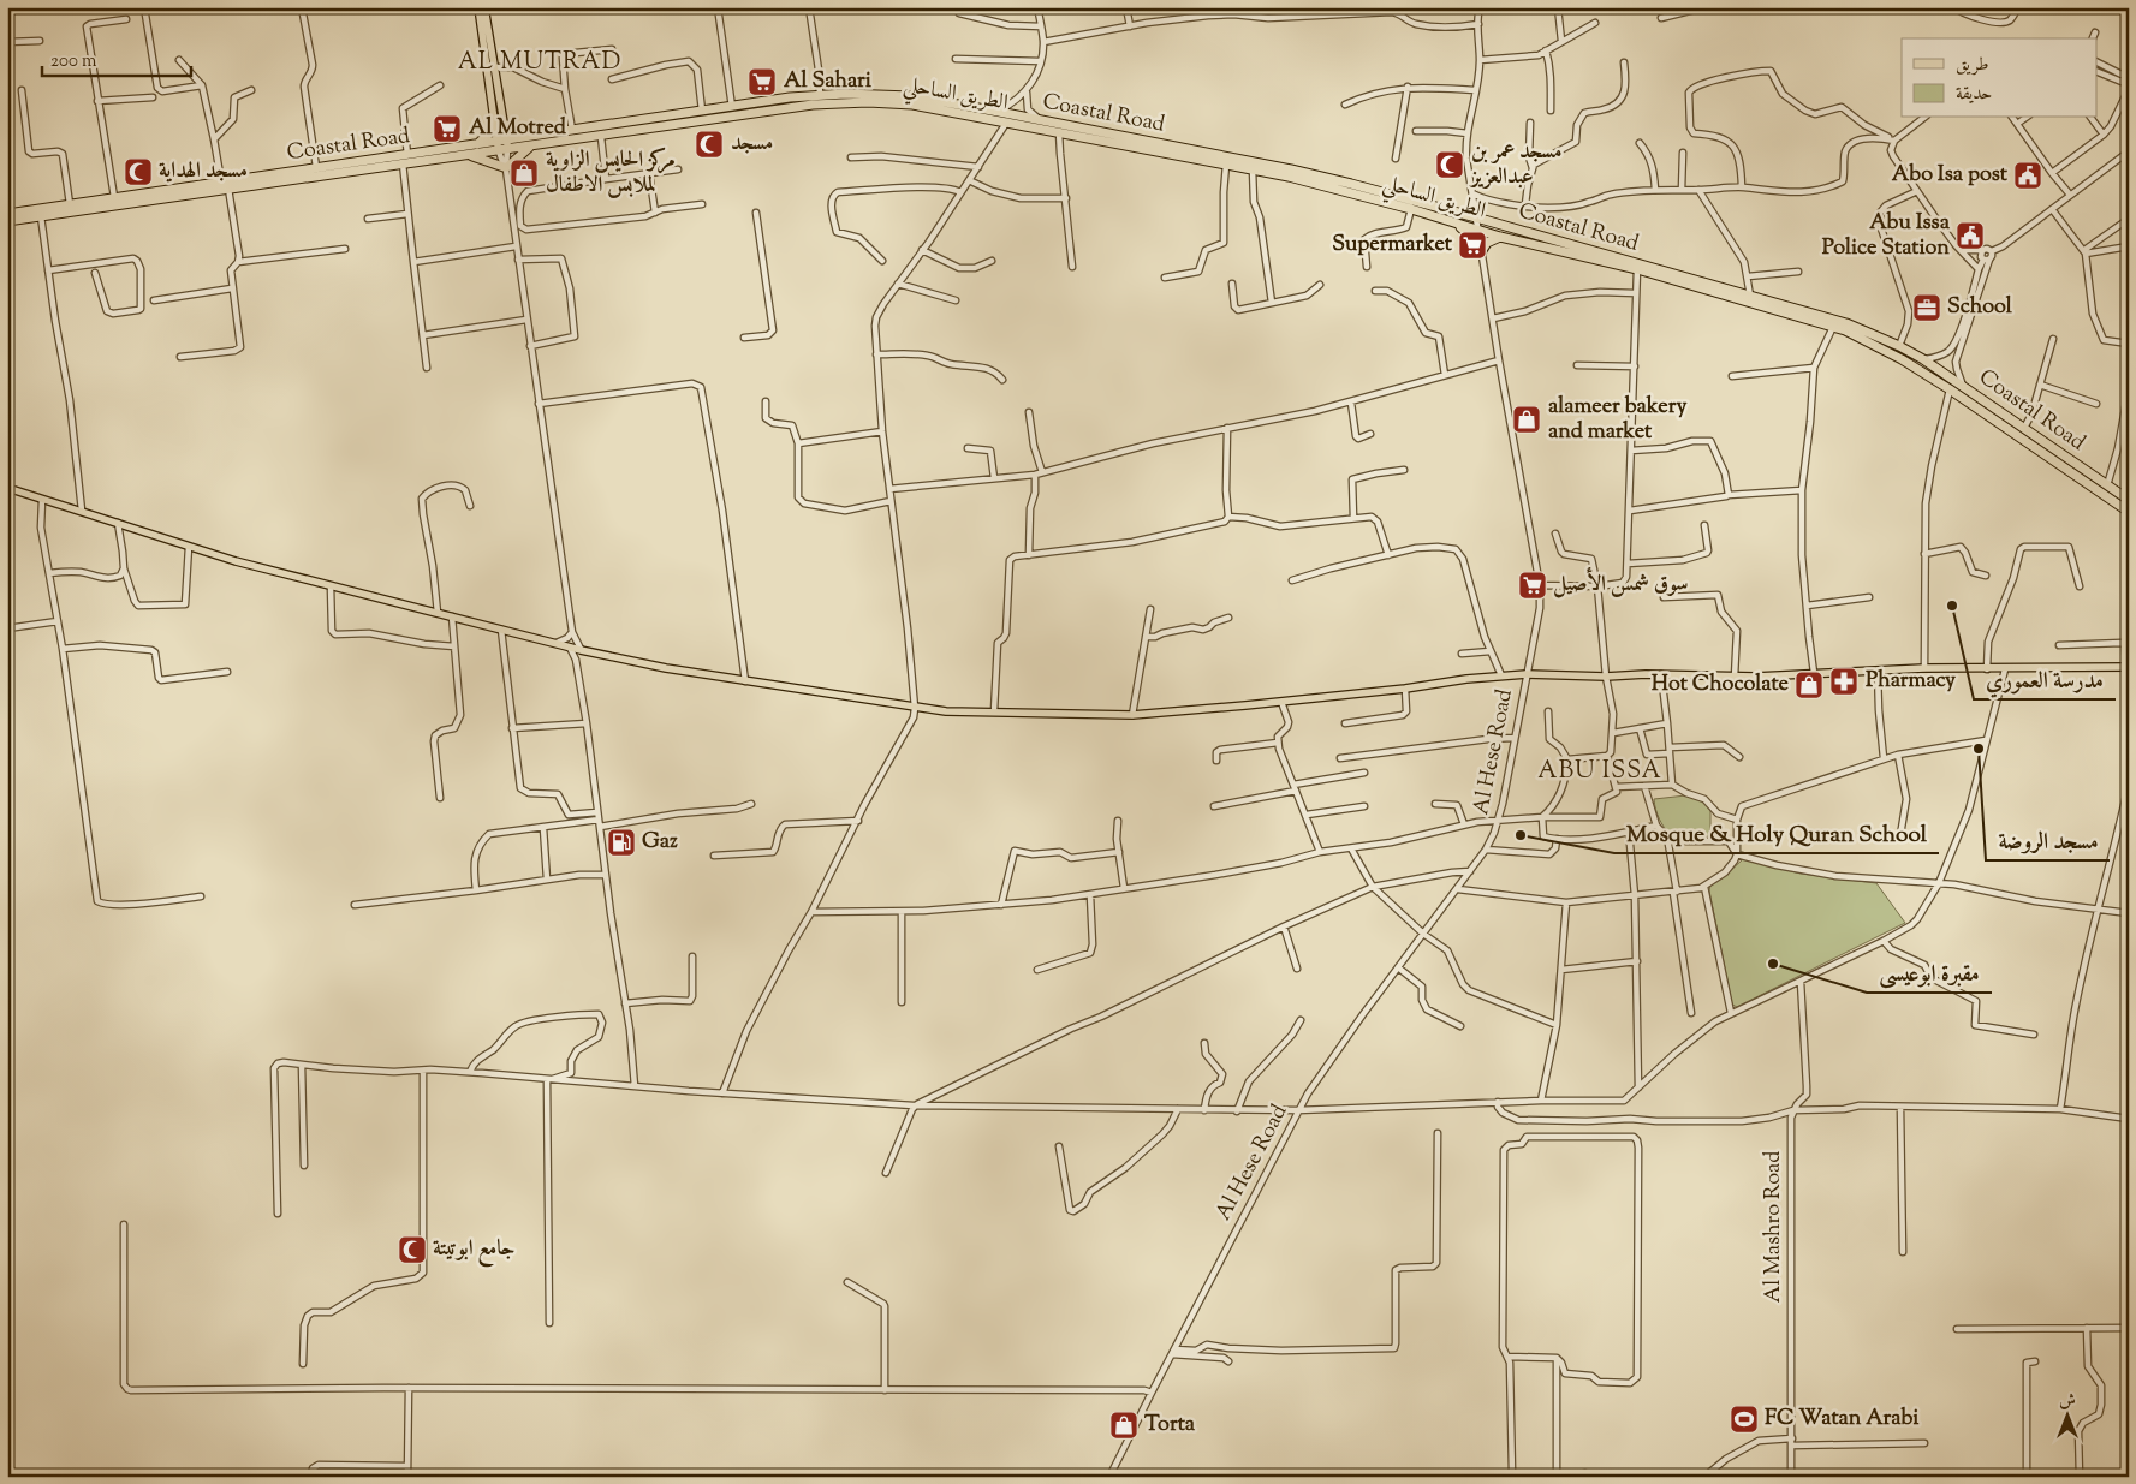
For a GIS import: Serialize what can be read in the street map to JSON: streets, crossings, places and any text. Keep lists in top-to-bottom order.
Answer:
{
  "streets": {
    "highway": ["الطريق الساحلي", "Coastal Road"],
    "street": ["Al Hese Road", "Al Mashro Road"]
  },
  "crossings": [
    ["الطريق الساحلي", "Coastal Road"],
    ["الطريق الساحلي", "Al Hese Road"],
    ["Coastal Road", "Al Hese Road"]
  ],
  "districts": ["AL MUTRAD", "ABU ISSA"],
  "places": {
    "supermarket": [
      "Al Sahari",
      "Al Motred",
      "Supermarket",
      "سوق شمس الأصيل"
    ],
    "mosque": [
      "مسجد",
      "مسجد عمر بن عبدالعزيز",
      "مسجد الهداية",
      "جامع ابوتيتة"
    ],
    "shop": [
      "مركز الحايس الزاوية لملابس الاطفال",
      "alameer bakery and market",
      "Hot Chocolate",
      "Torta"
    ],
    "public building": ["Abo Isa post", "Abu Issa Police Station"],
    "office": ["School"],
    "other": [
      "مدرسة العموري",
      "مسجد الروضة",
      "Mosque & Holy Quran School",
      "مقبرة ابوعيسى"
    ],
    "pharmacy": ["Pharmacy"],
    "fuel station": ["Gaz"],
    "sports": ["FC Watan Arabi"]
  },
  "legend": ["طريق", "حديقة"],
  "scale_bar": "200 m",
  "north": "top"
}
